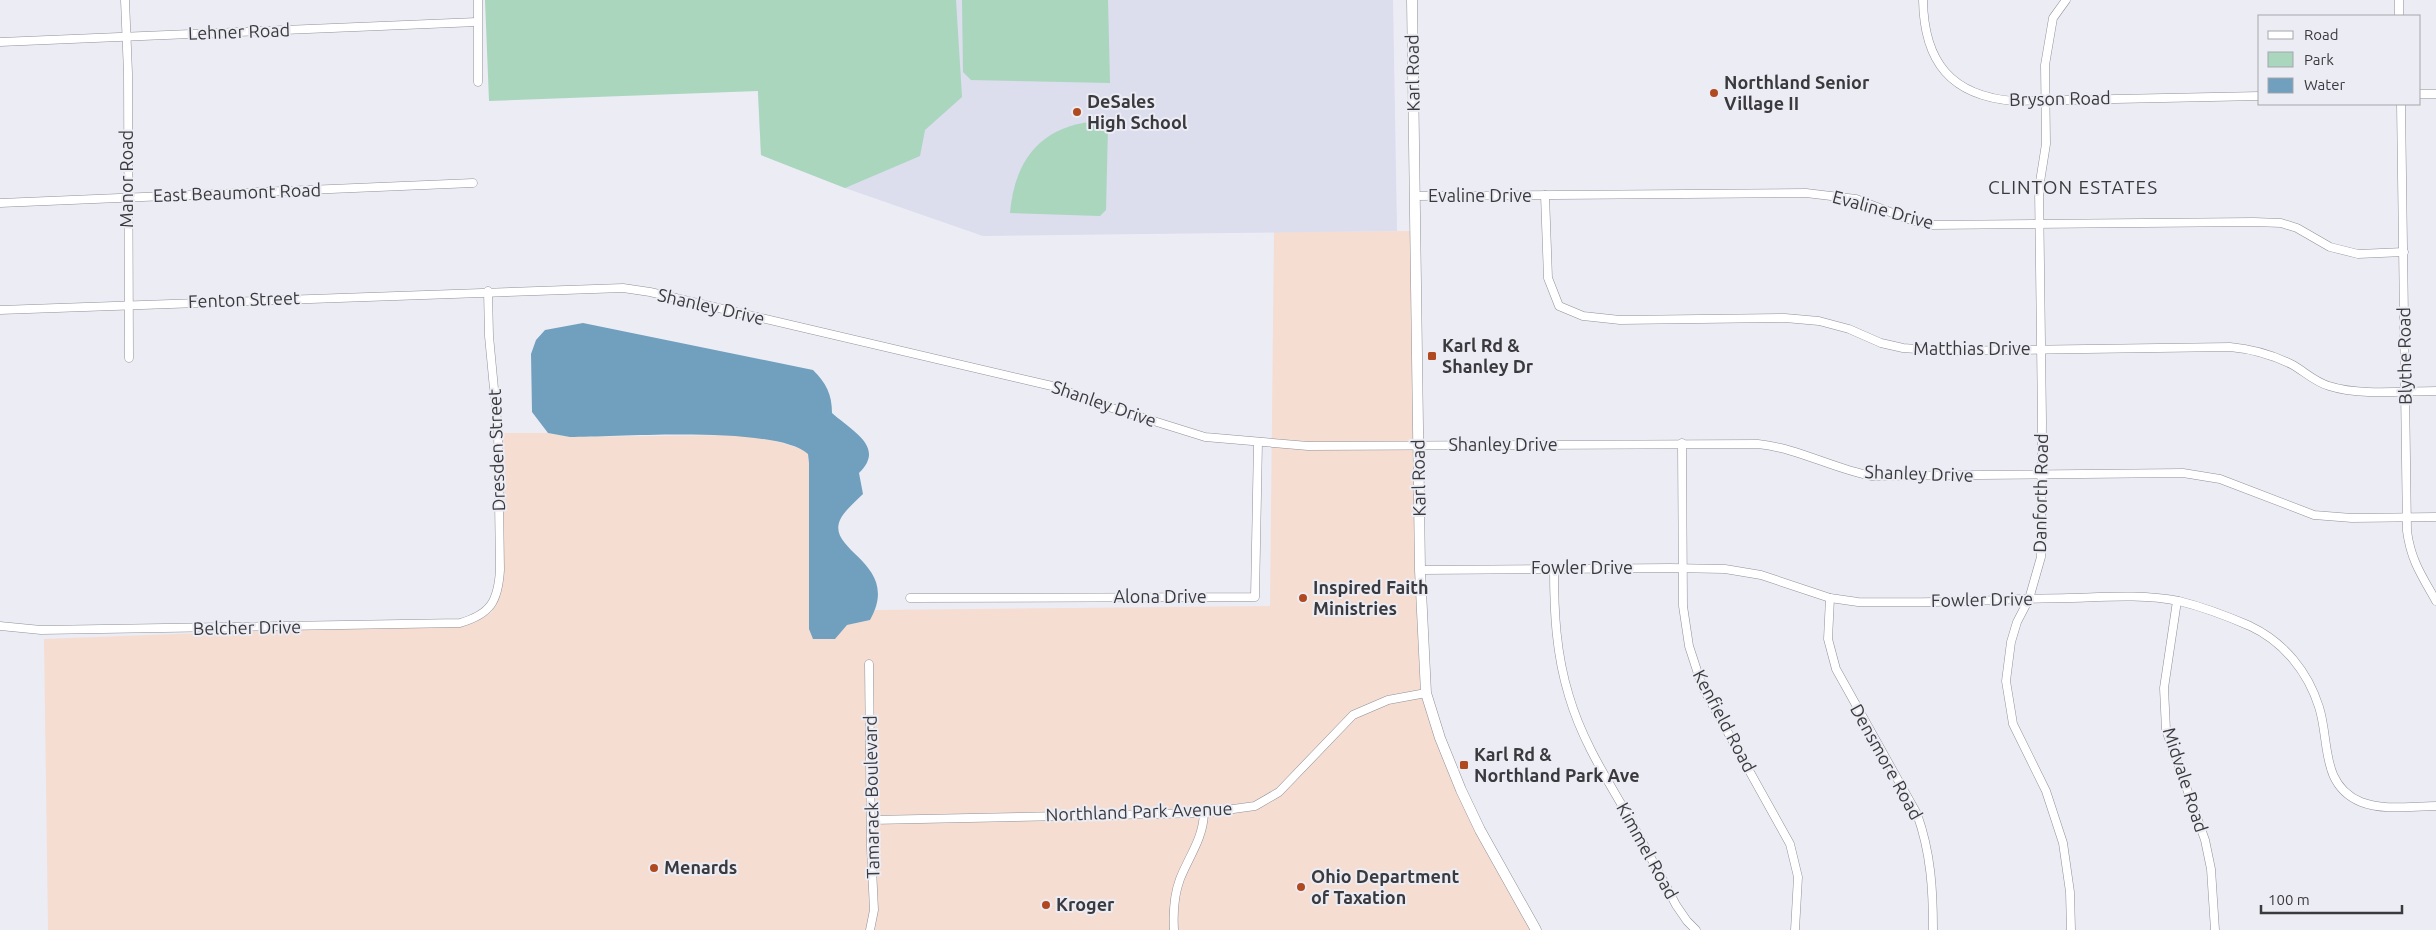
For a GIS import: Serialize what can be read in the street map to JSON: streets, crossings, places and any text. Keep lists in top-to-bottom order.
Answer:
{
  "streets": {
    "main road": ["Karl Road"],
    "street": [
      "Lehner Road",
      "Bryson Road",
      "Manor Road",
      "East Beaumont Road",
      "Evaline Drive",
      "Fenton Street",
      "Shanley Drive",
      "Matthias Drive",
      "Blythe Road",
      "Dresden Street",
      "Danforth Road",
      "Fowler Drive",
      "Alona Drive",
      "Belcher Drive",
      "Kenfield Road",
      "Densmore Road",
      "Midvale Road",
      "Tamarack Boulevard",
      "Northland Park Avenue",
      "Kimmel Road"
    ]
  },
  "crossings": [
    ["Lehner Road", "Manor Road"],
    ["Karl Road", "Evaline Drive"],
    ["Karl Road", "Shanley Drive"],
    ["Karl Road", "Fowler Drive"],
    ["Karl Road", "Northland Park Avenue"],
    ["Bryson Road", "Danforth Road"],
    ["Manor Road", "East Beaumont Road"],
    ["Manor Road", "Fenton Street"],
    ["Evaline Drive", "Matthias Drive"],
    ["Evaline Drive", "Blythe Road"],
    ["Evaline Drive", "Danforth Road"],
    ["Fenton Street", "Shanley Drive"],
    ["Fenton Street", "Dresden Street"],
    ["Shanley Drive", "Blythe Road"],
    ["Shanley Drive", "Dresden Street"],
    ["Shanley Drive", "Danforth Road"],
    ["Shanley Drive", "Alona Drive"],
    ["Shanley Drive", "Kenfield Road"],
    ["Matthias Drive", "Blythe Road"],
    ["Matthias Drive", "Danforth Road"],
    ["Dresden Street", "Belcher Drive"],
    ["Danforth Road", "Fowler Drive"],
    ["Fowler Drive", "Kenfield Road"],
    ["Fowler Drive", "Densmore Road"],
    ["Fowler Drive", "Midvale Road"],
    ["Fowler Drive", "Kimmel Road"],
    ["Tamarack Boulevard", "Northland Park Avenue"]
  ],
  "districts": ["CLINTON ESTATES"],
  "places": {
    "other": [
      "Northland Senior Village II",
      "DeSales High School",
      "Inspired Faith Ministries",
      "Menards",
      "Ohio Department of Taxation",
      "Kroger"
    ],
    "transit": ["Karl Rd & Shanley Dr", "Karl Rd & Northland Park Ave"]
  },
  "legend": ["Road", "Park", "Water"],
  "scale_bar": "100 m"
}
